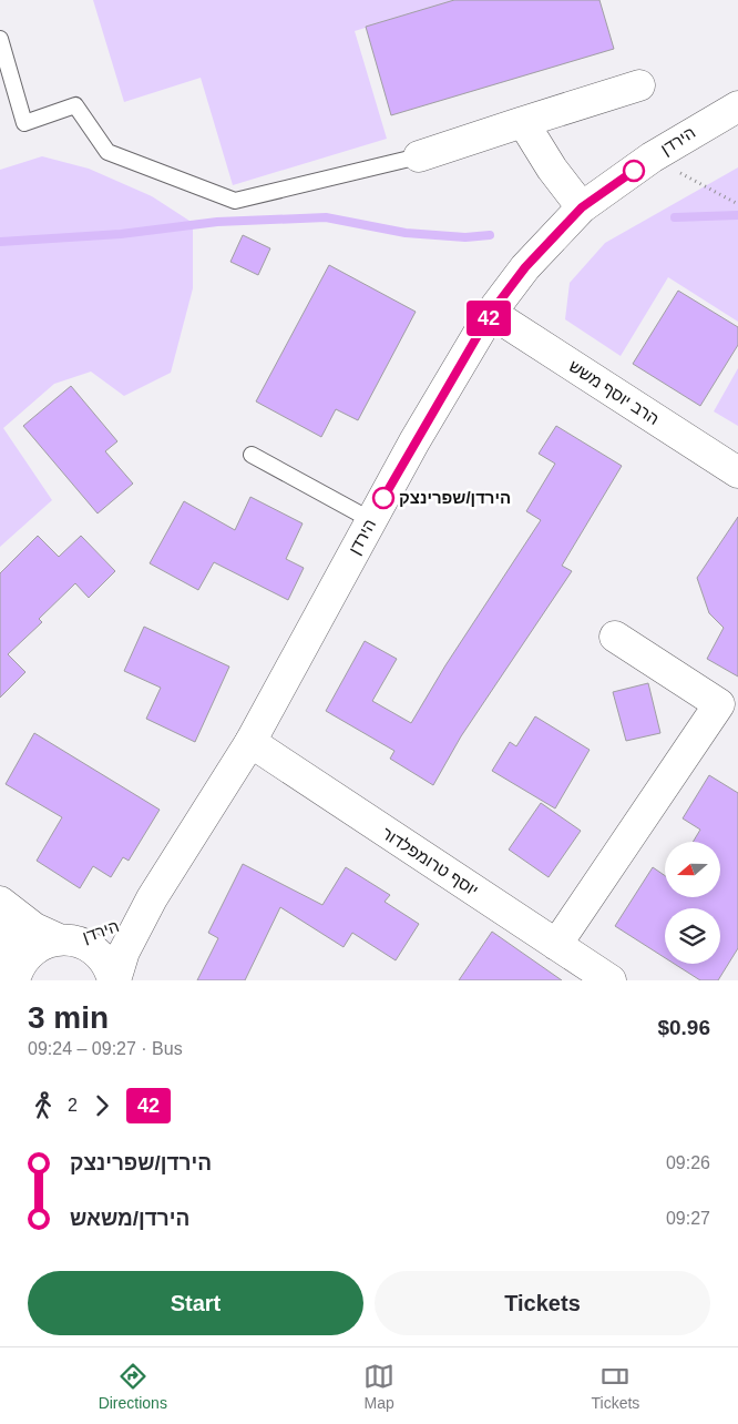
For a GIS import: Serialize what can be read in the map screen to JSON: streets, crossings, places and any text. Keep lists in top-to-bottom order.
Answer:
{
  "streets": {
    "street": ["הירדן", "הרב יוסף משש", "יוסף טרומפלדור"]
  },
  "crossings": [
    ["הירדן", "הרב יוסף משש"],
    ["הירדן", "יוסף טרומפלדור"]
  ],
  "places": ["הירדן/שפרינצק"],
  "lines": ["bus line 42"],
  "north": "left",
  "page": {
    "on_map": "42",
    "heading": ["3 min", "09:24 – 09:27 · Bus", "$0.96"],
    "legs": ["2", "42"],
    "list": [
      {
        "name": "הירדן/שפרינצק",
        "value": "09:26"
      },
      {
        "name": "הירדן/משאש",
        "value": "09:27"
      }
    ],
    "buttons": ["Start", "Tickets"],
    "tabs": ["Directions", "Map", "Tickets"]
  }
}
